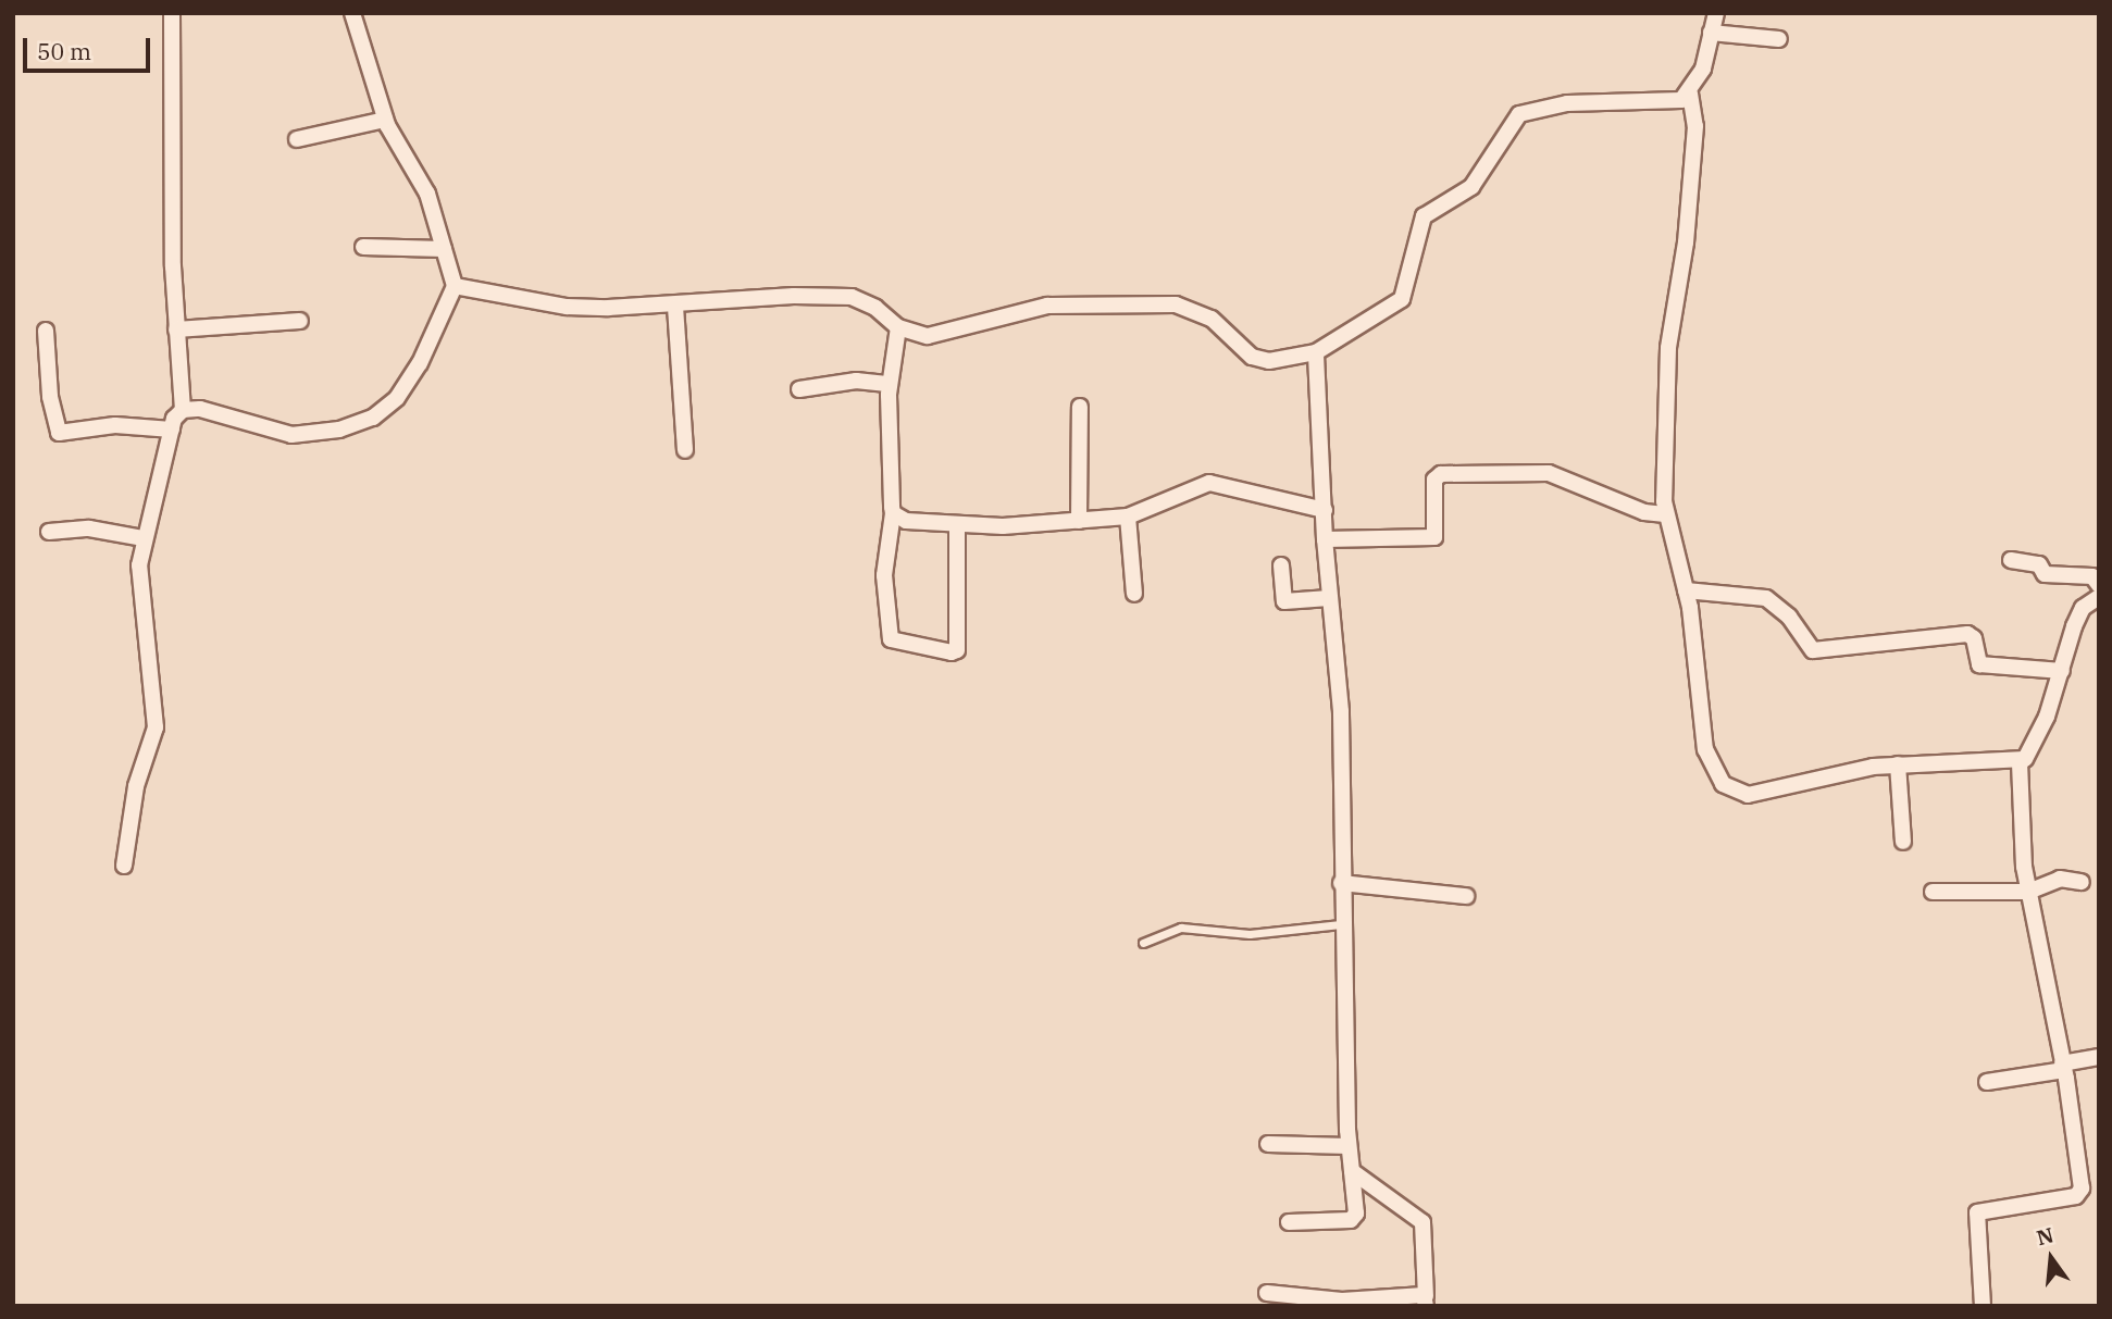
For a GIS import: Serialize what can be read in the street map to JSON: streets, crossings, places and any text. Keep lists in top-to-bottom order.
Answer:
{
  "scale_bar": "50 m",
  "north": "top"
}
